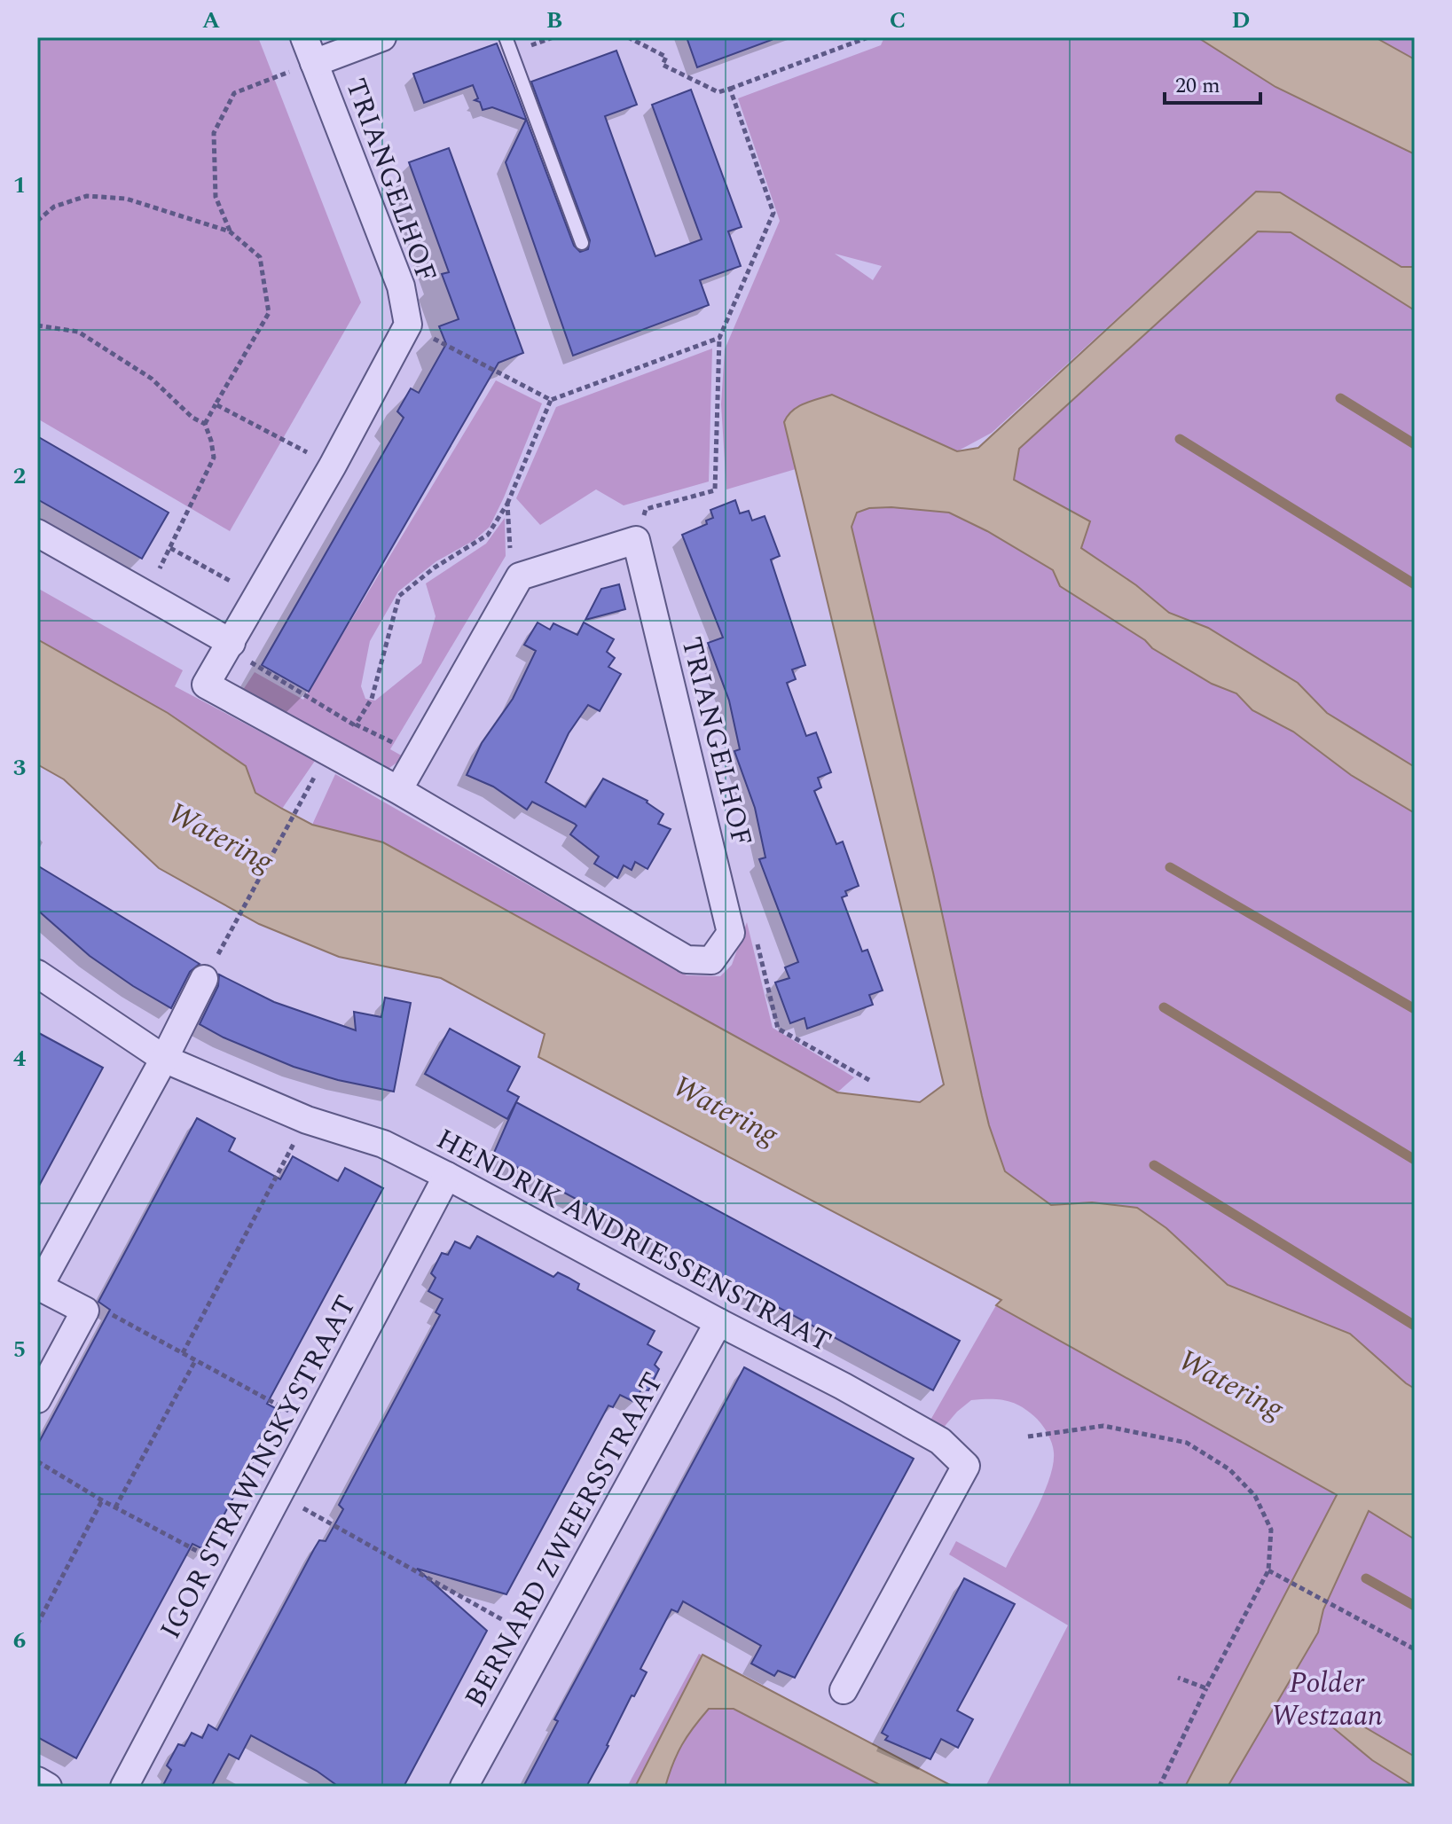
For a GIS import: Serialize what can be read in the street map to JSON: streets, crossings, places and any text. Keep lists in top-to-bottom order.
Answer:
{
  "streets": {
    "street": [
      "TRIANGELHOF",
      "HENDRIK ANDRIESSENSTRAAT",
      "IGOR STRAWINSKYSTRAAT",
      "BERNARD ZWEERSSTRAAT"
    ]
  },
  "crossings": [
    ["HENDRIK ANDRIESSENSTRAAT", "IGOR STRAWINSKYSTRAAT"],
    ["HENDRIK ANDRIESSENSTRAAT", "BERNARD ZWEERSSTRAAT"]
  ],
  "water": ["Watering"],
  "parks": ["Polder Westzaan"],
  "scale_bar": "20 m",
  "grid": {
    "columns": [
      "A",
      "B",
      "C",
      "D"
    ],
    "rows": [
      "1",
      "2",
      "3",
      "4",
      "5",
      "6"
    ]
  }
}
